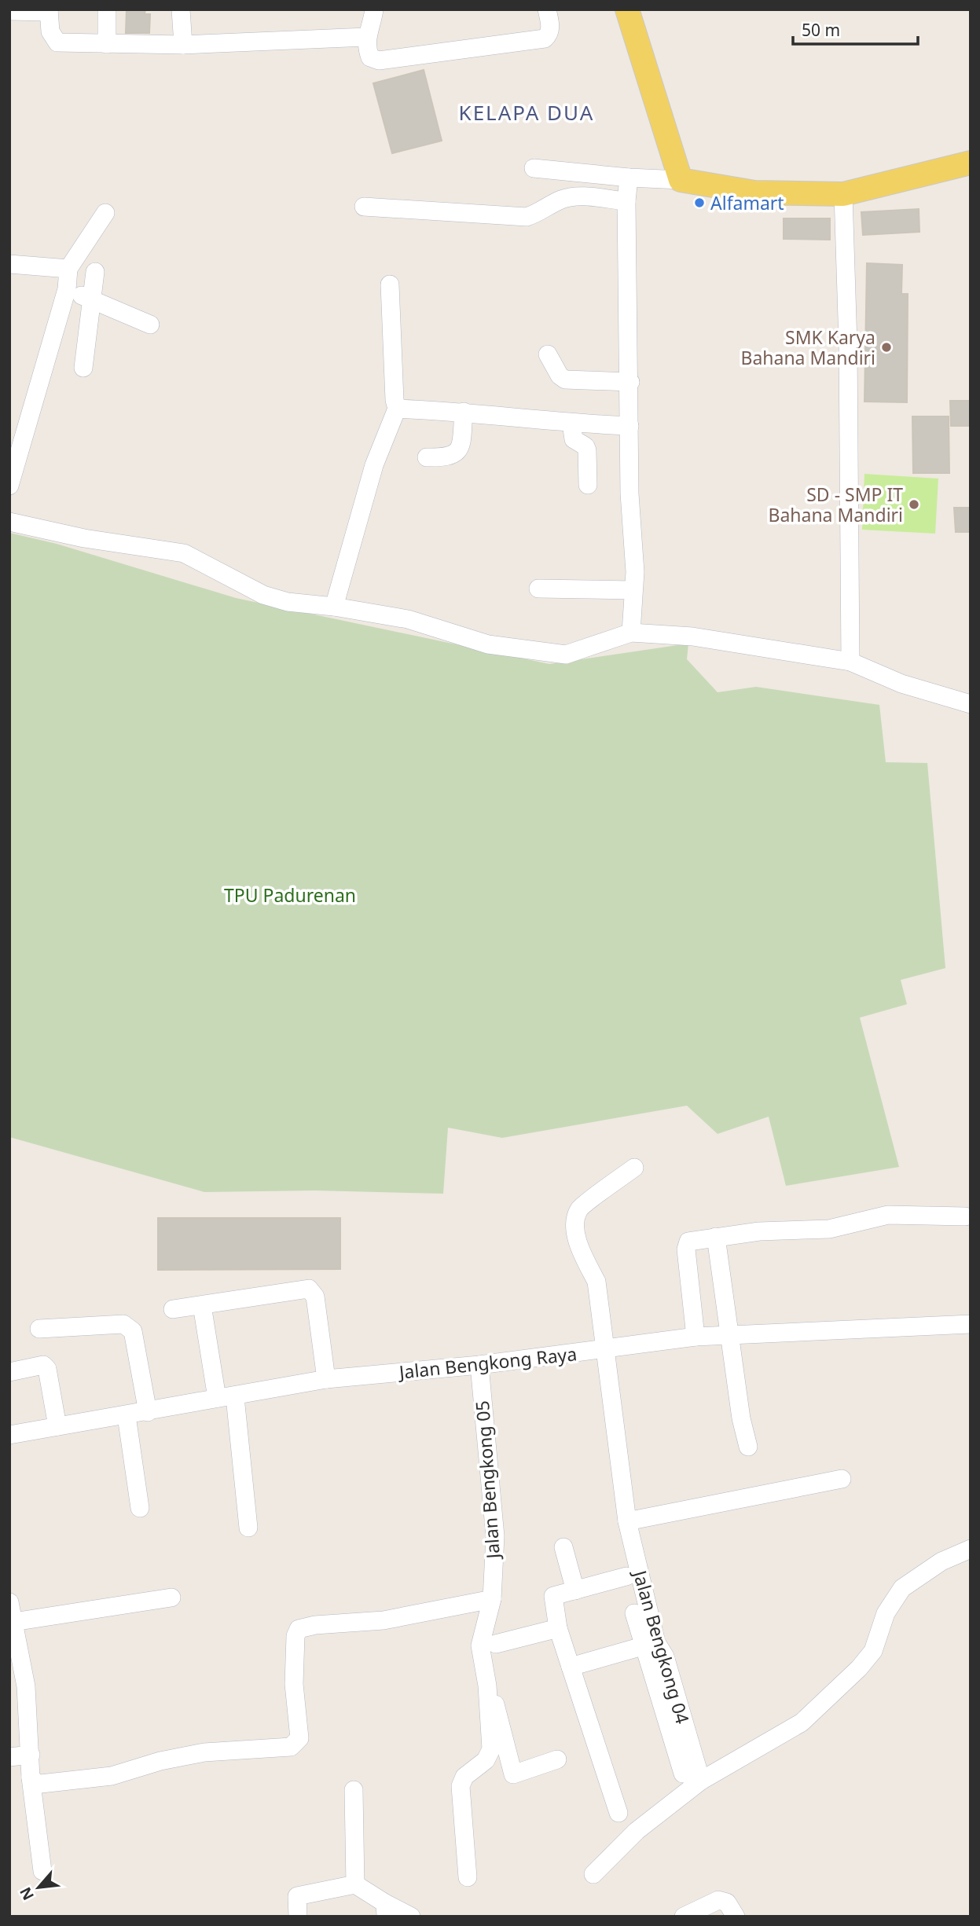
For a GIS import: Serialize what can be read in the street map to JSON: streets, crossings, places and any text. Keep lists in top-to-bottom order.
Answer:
{
  "streets": {
    "street": ["Jalan Bengkong Raya", "Jalan Bengkong 05", "Jalan Bengkong 04"]
  },
  "crossings": [
    ["Jalan Bengkong Raya", "Jalan Bengkong 05"],
    ["Jalan Bengkong Raya", "Jalan Bengkong 04"]
  ],
  "districts": ["KELAPA DUA"],
  "parks": ["TPU Padurenan"],
  "places": ["Alfamart", "SMK Karya Bahana Mandiri", "SD - SMP IT Bahana Mandiri"],
  "scale_bar": "50 m",
  "north": "bottom left"
}
